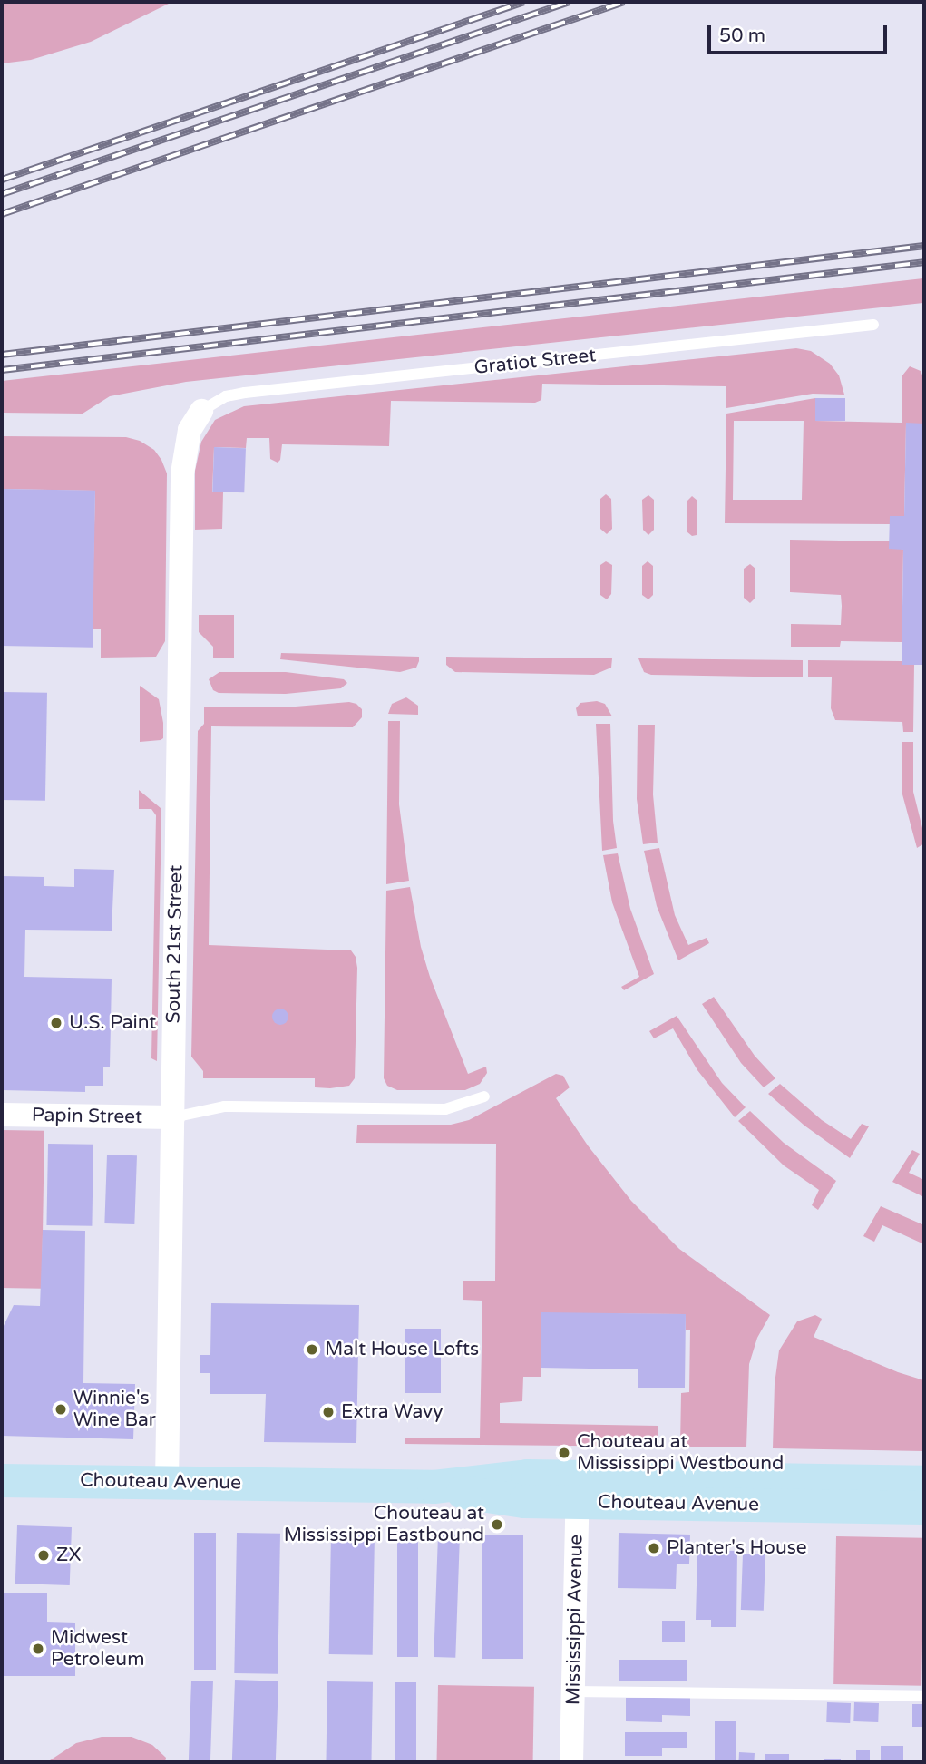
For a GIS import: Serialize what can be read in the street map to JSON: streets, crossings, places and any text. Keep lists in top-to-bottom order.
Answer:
{
  "streets": {
    "main road": ["Chouteau Avenue"],
    "street": ["South 21st Street", "Papin Street", "Mississippi Avenue"],
    "lane": ["Gratiot Street"]
  },
  "crossings": [
    ["Gratiot Street", "South 21st Street"],
    ["South 21st Street", "Papin Street"],
    ["South 21st Street", "Chouteau Avenue"],
    ["Chouteau Avenue", "Mississippi Avenue"]
  ],
  "places": [
    "U.S. Paint",
    "Malt House Lofts",
    "Winnie's Wine Bar",
    "Extra Wavy",
    "Chouteau at Mississippi Westbound",
    "Chouteau at Mississippi Eastbound",
    "Planter's House",
    "ZX",
    "Midwest Petroleum"
  ],
  "scale_bar": "50 m"
}
